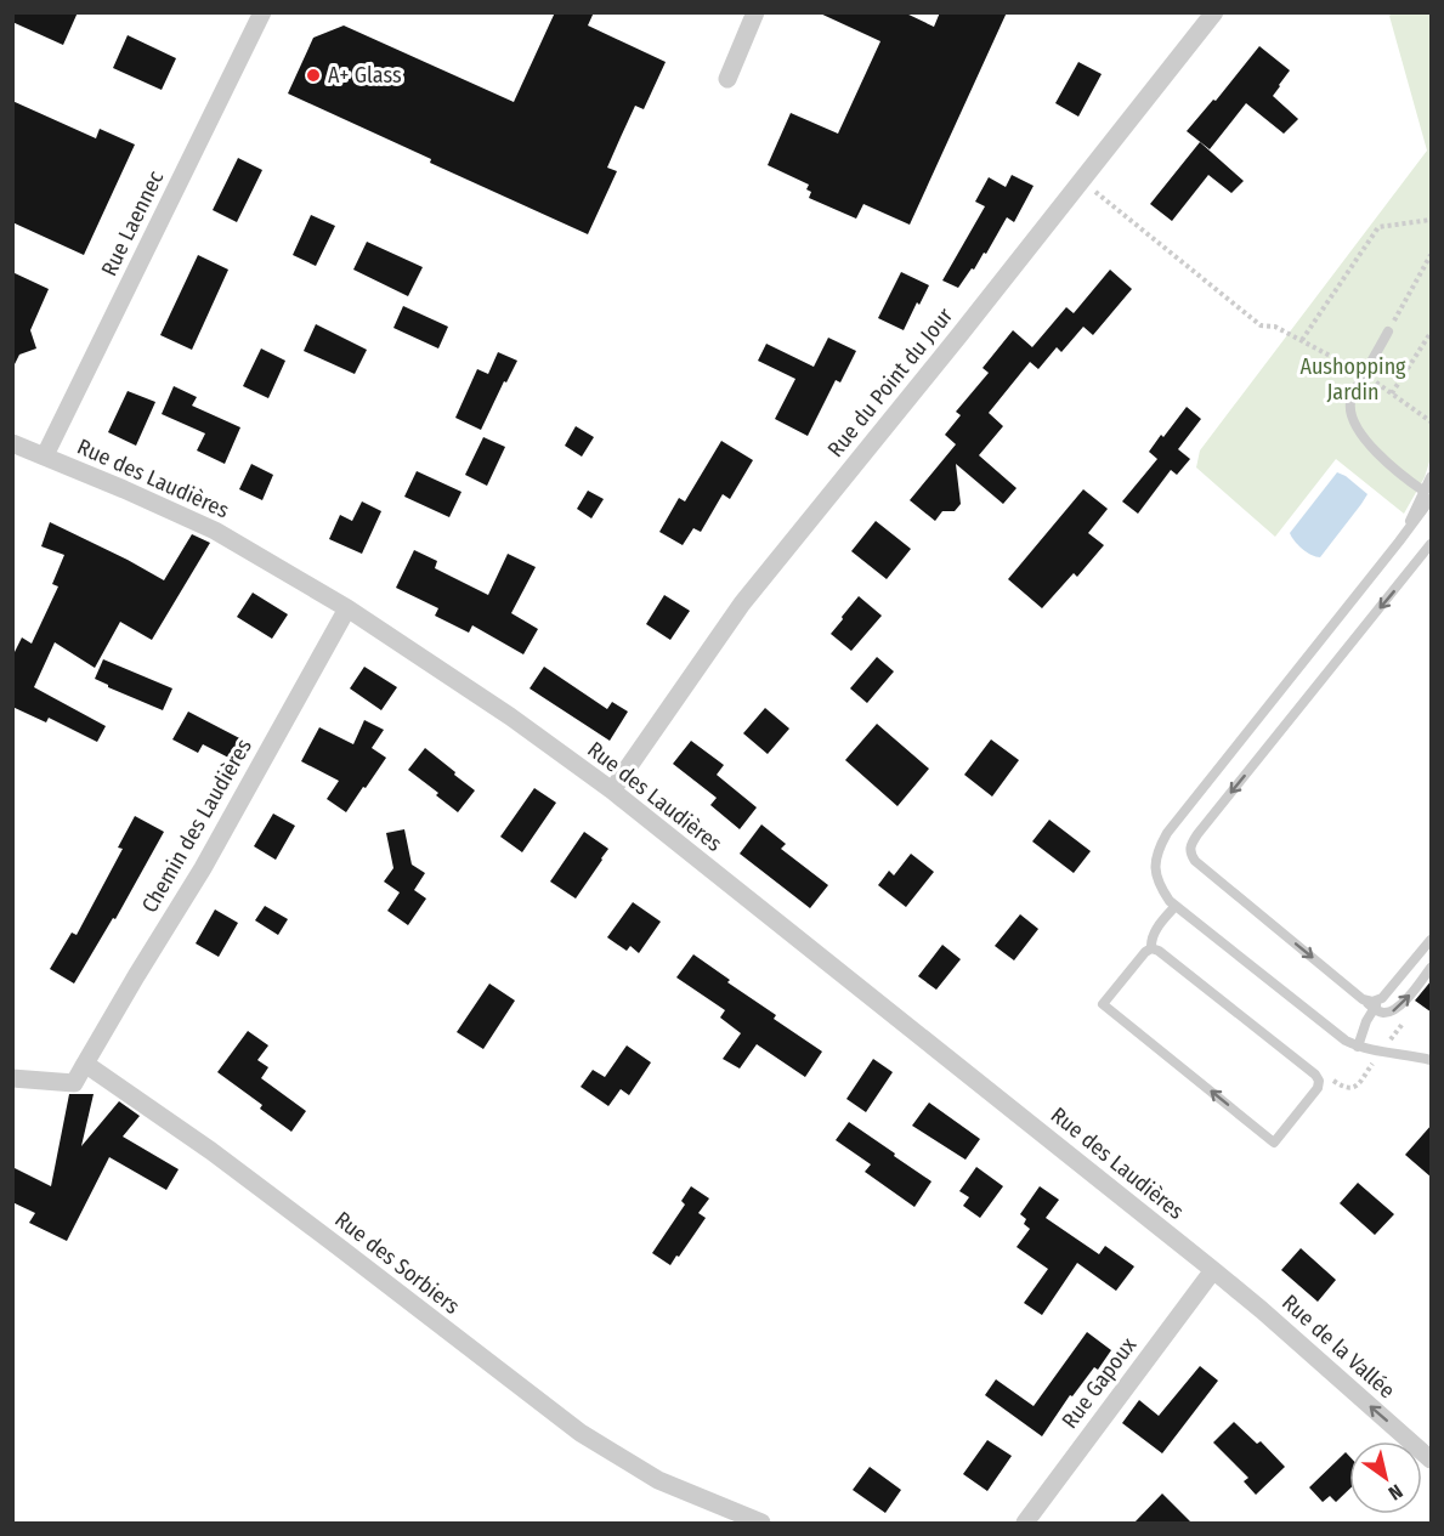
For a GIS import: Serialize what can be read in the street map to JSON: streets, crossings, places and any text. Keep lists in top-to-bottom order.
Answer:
{
  "streets": {
    "street": [
      "Rue Laennec",
      "Rue du Point du Jour",
      "Rue des Laudières",
      "Chemin des Laudières",
      "Rue des Sorbiers",
      "Rue de la Vallée",
      "Rue Gapoux"
    ]
  },
  "crossings": [
    ["Rue Laennec", "Rue des Laudières"],
    ["Rue du Point du Jour", "Rue des Laudières"],
    ["Rue des Laudières", "Chemin des Laudières"],
    ["Rue des Laudières", "Rue de la Vallée"],
    ["Rue des Laudières", "Rue Gapoux"],
    ["Chemin des Laudières", "Rue des Sorbiers"],
    ["Rue de la Vallée", "Rue Gapoux"]
  ],
  "one_way": ["Rue de la Vallée"],
  "parks": ["Aushopping Jardin"],
  "places": ["A+ Glass"],
  "north": "bottom right"
}
